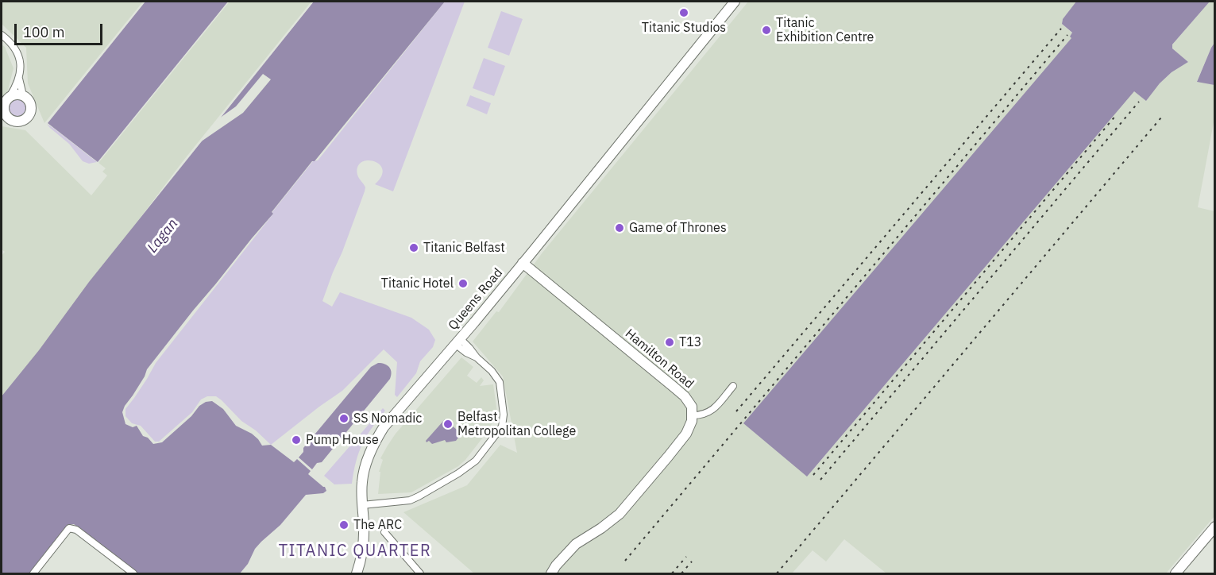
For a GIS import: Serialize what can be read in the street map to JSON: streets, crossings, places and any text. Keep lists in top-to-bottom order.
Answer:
{
  "streets": {
    "street": ["Queens Road", "Hamilton Road"]
  },
  "crossings": [
    ["Queens Road", "Hamilton Road"]
  ],
  "districts": ["TITANIC QUARTER"],
  "water": ["Lagan"],
  "places": [
    "Titanic Studios",
    "Titanic Exhibition Centre",
    "Game of Thrones",
    "Titanic Belfast",
    "Titanic Hotel",
    "T13",
    "SS Nomadic",
    "Belfast Metropolitan College",
    "Pump House",
    "The ARC"
  ],
  "scale_bar": "100 m"
}
